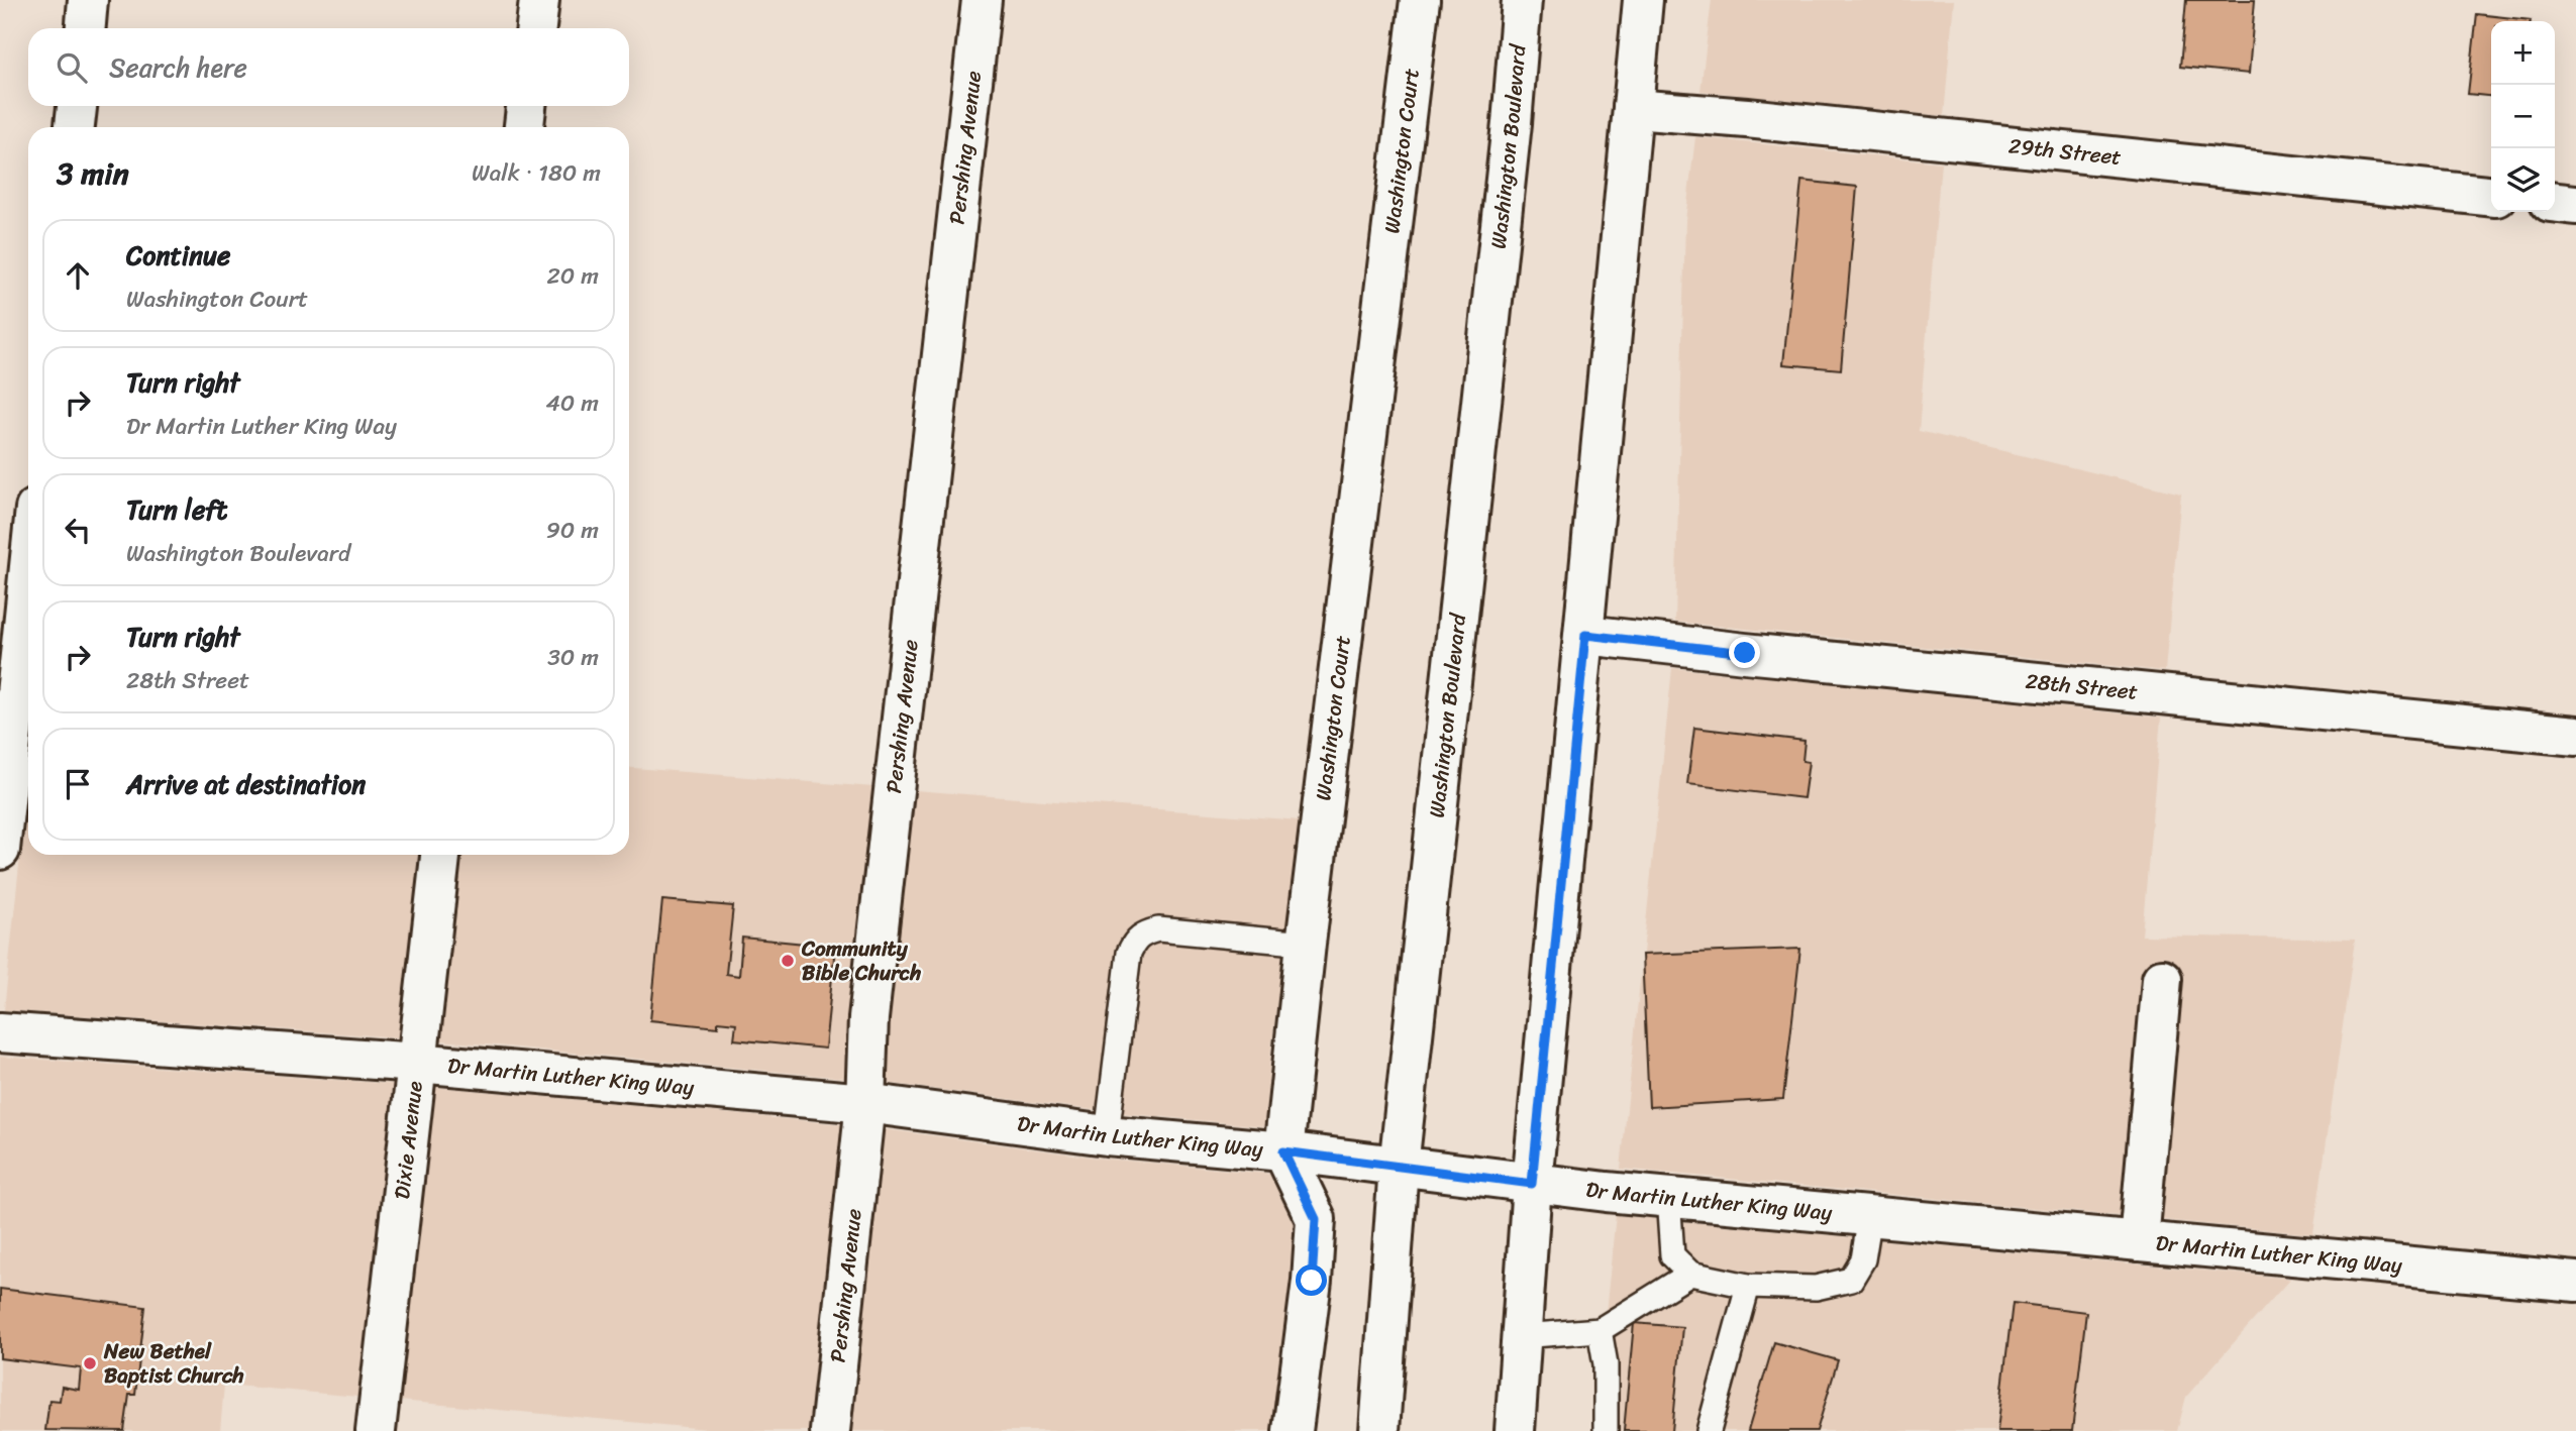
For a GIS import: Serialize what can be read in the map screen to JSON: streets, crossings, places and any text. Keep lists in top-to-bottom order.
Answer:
{
  "streets": {
    "street": [
      "Pershing Avenue",
      "Washington Boulevard",
      "Washington Court",
      "29th Street",
      "28th Street",
      "Dr Martin Luther King Way",
      "Dixie Avenue"
    ]
  },
  "crossings": [
    ["Pershing Avenue", "Dr Martin Luther King Way"],
    ["Washington Boulevard", "Dr Martin Luther King Way"],
    ["Washington Court", "Dr Martin Luther King Way"],
    ["Dr Martin Luther King Way", "Dixie Avenue"]
  ],
  "places": ["Community Bible Church", "New Bethel Baptist Church"],
  "page": {
    "map_buttons": ["+", "−"],
    "search": "Search here",
    "heading": ["3 min", "Walk · 180 m"],
    "list": [
      ["Continue", "Washington Court", "20 m"],
      ["Turn right", "Dr Martin Luther King Way", "40 m"],
      ["Turn left", "Washington Boulevard", "90 m"],
      ["Turn right", "28th Street", "30 m"],
      "Arrive at destination"
    ]
  }
}
